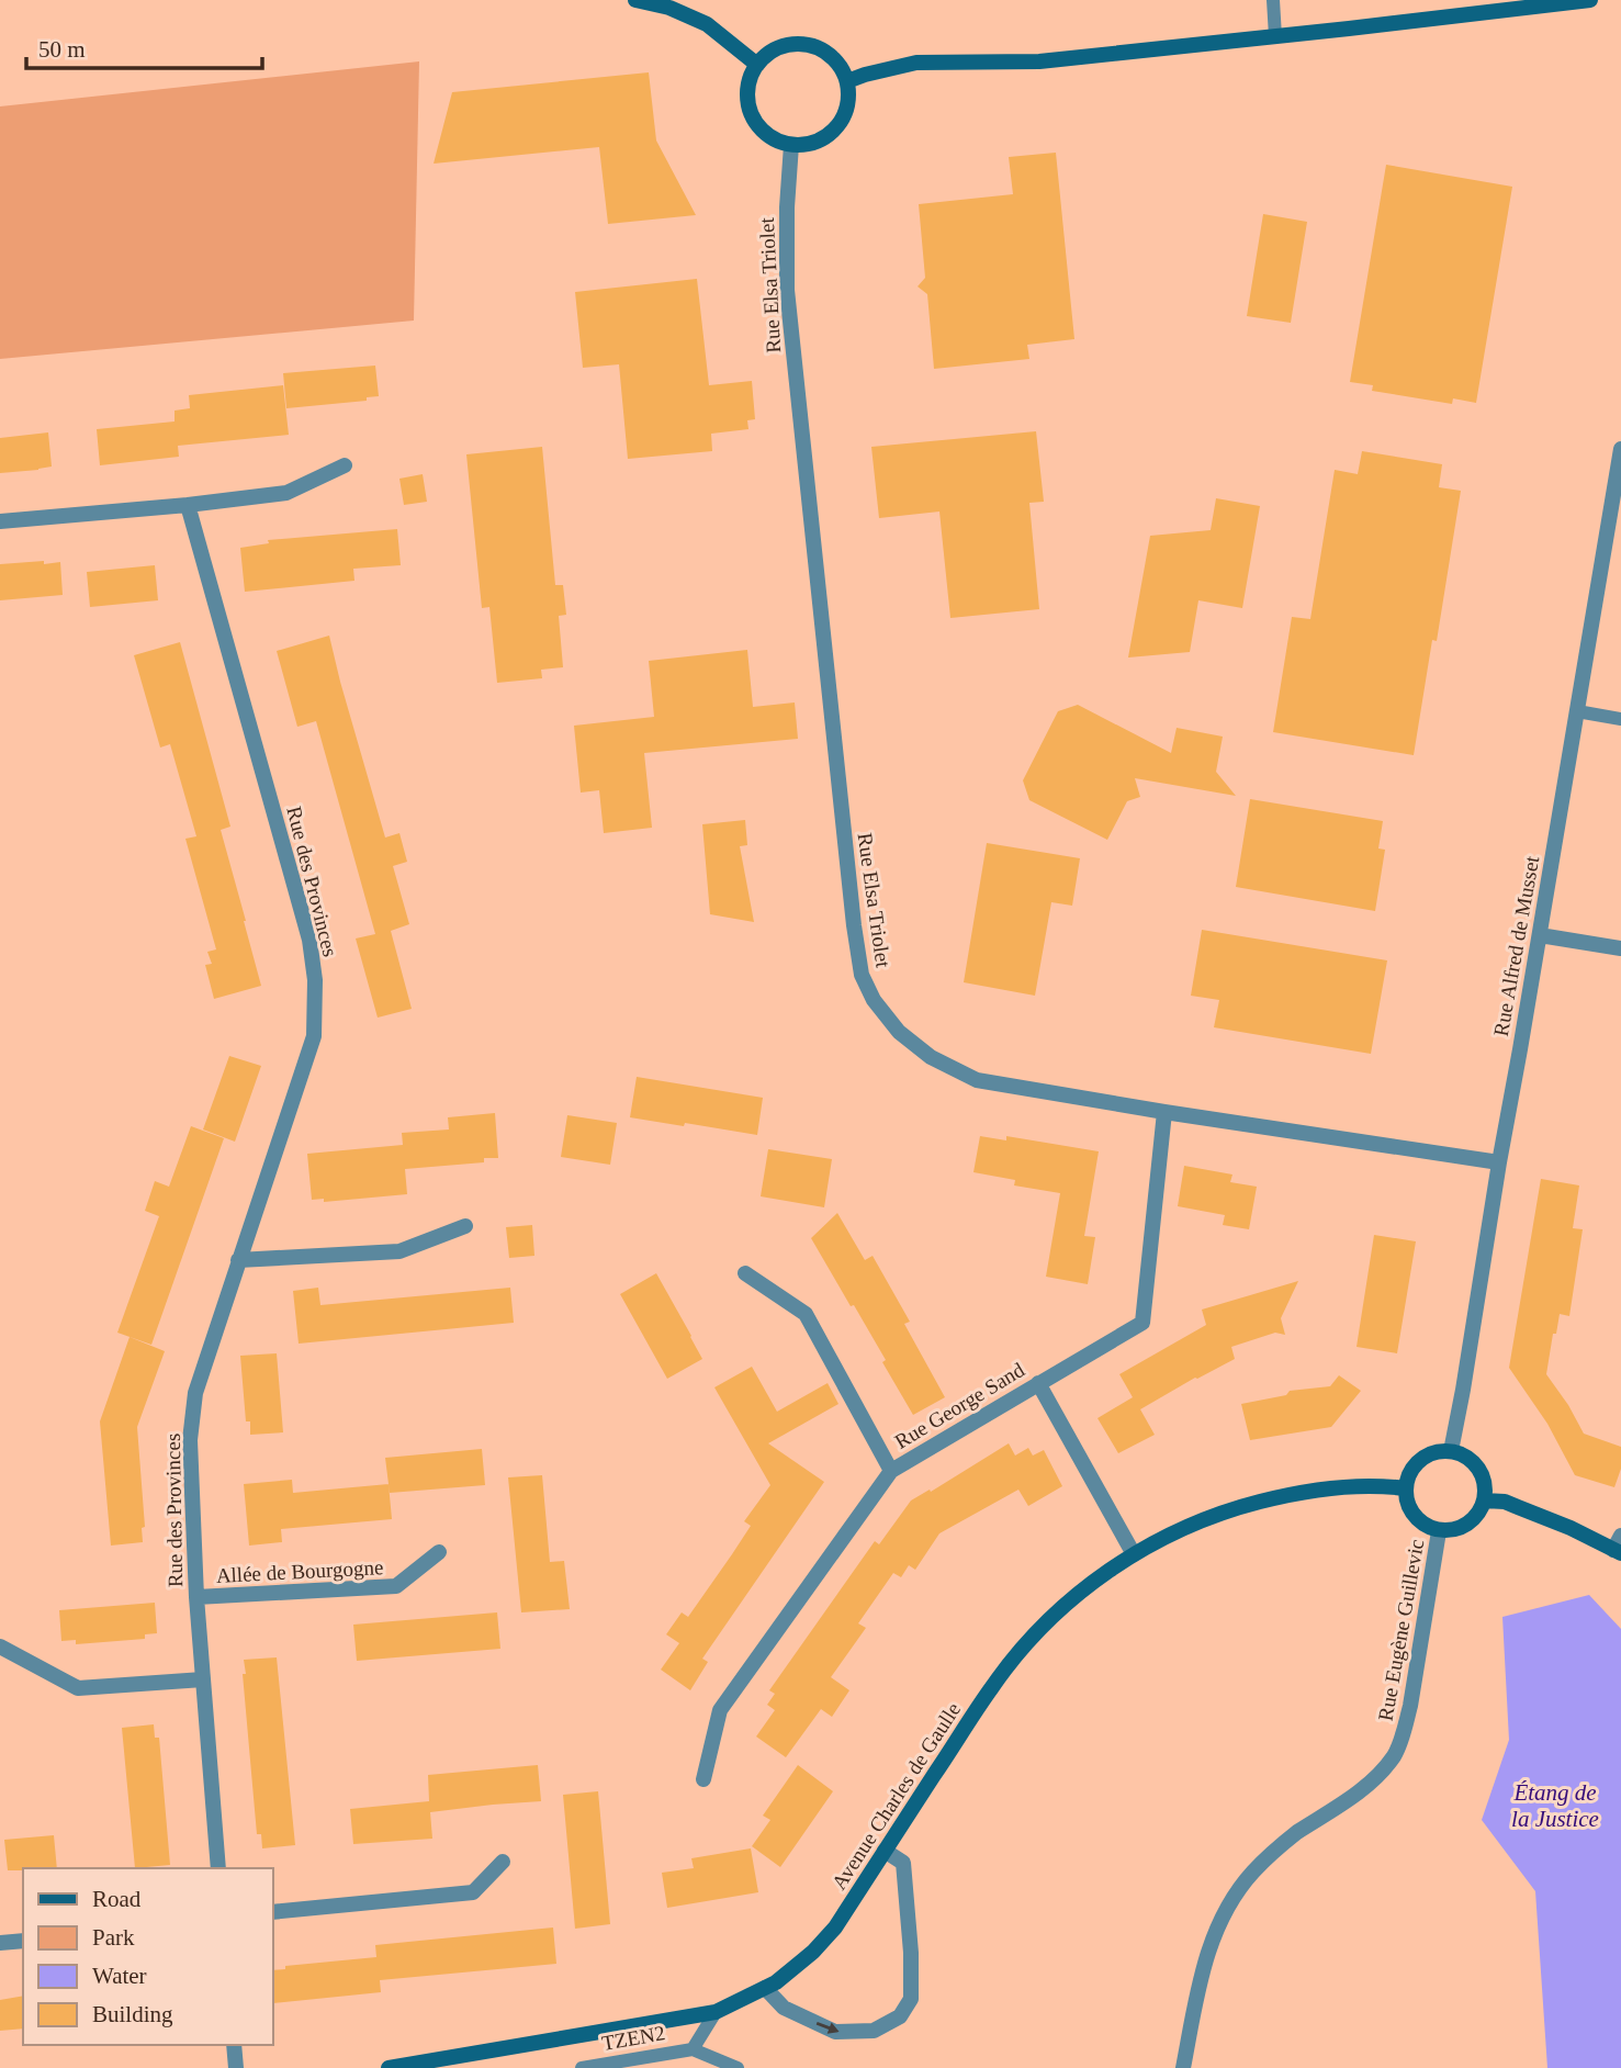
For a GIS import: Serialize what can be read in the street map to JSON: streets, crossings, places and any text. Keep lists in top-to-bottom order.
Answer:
{
  "streets": {
    "street": [
      "Rue Elsa Triolet",
      "Rue des Provinces",
      "Rue Alfred de Musset",
      "Rue George Sand",
      "Allée de Bourgogne",
      "Rue Eugène Guillevic",
      "Avenue Charles de Gaulle"
    ],
    "lane": ["TZEN2"]
  },
  "crossings": [
    ["Rue Elsa Triolet", "Rue Alfred de Musset"],
    ["Rue Elsa Triolet", "Rue George Sand"],
    ["Rue des Provinces", "Allée de Bourgogne"],
    ["Rue Alfred de Musset", "Rue Eugène Guillevic"],
    ["Rue Alfred de Musset", "Avenue Charles de Gaulle"],
    ["Rue Eugène Guillevic", "Avenue Charles de Gaulle"],
    ["Avenue Charles de Gaulle", "TZEN2"]
  ],
  "water": ["Étang de la Justice"],
  "legend": [
    "Road",
    "Park",
    "Water",
    "Building"
  ],
  "scale_bar": "50 m"
}
